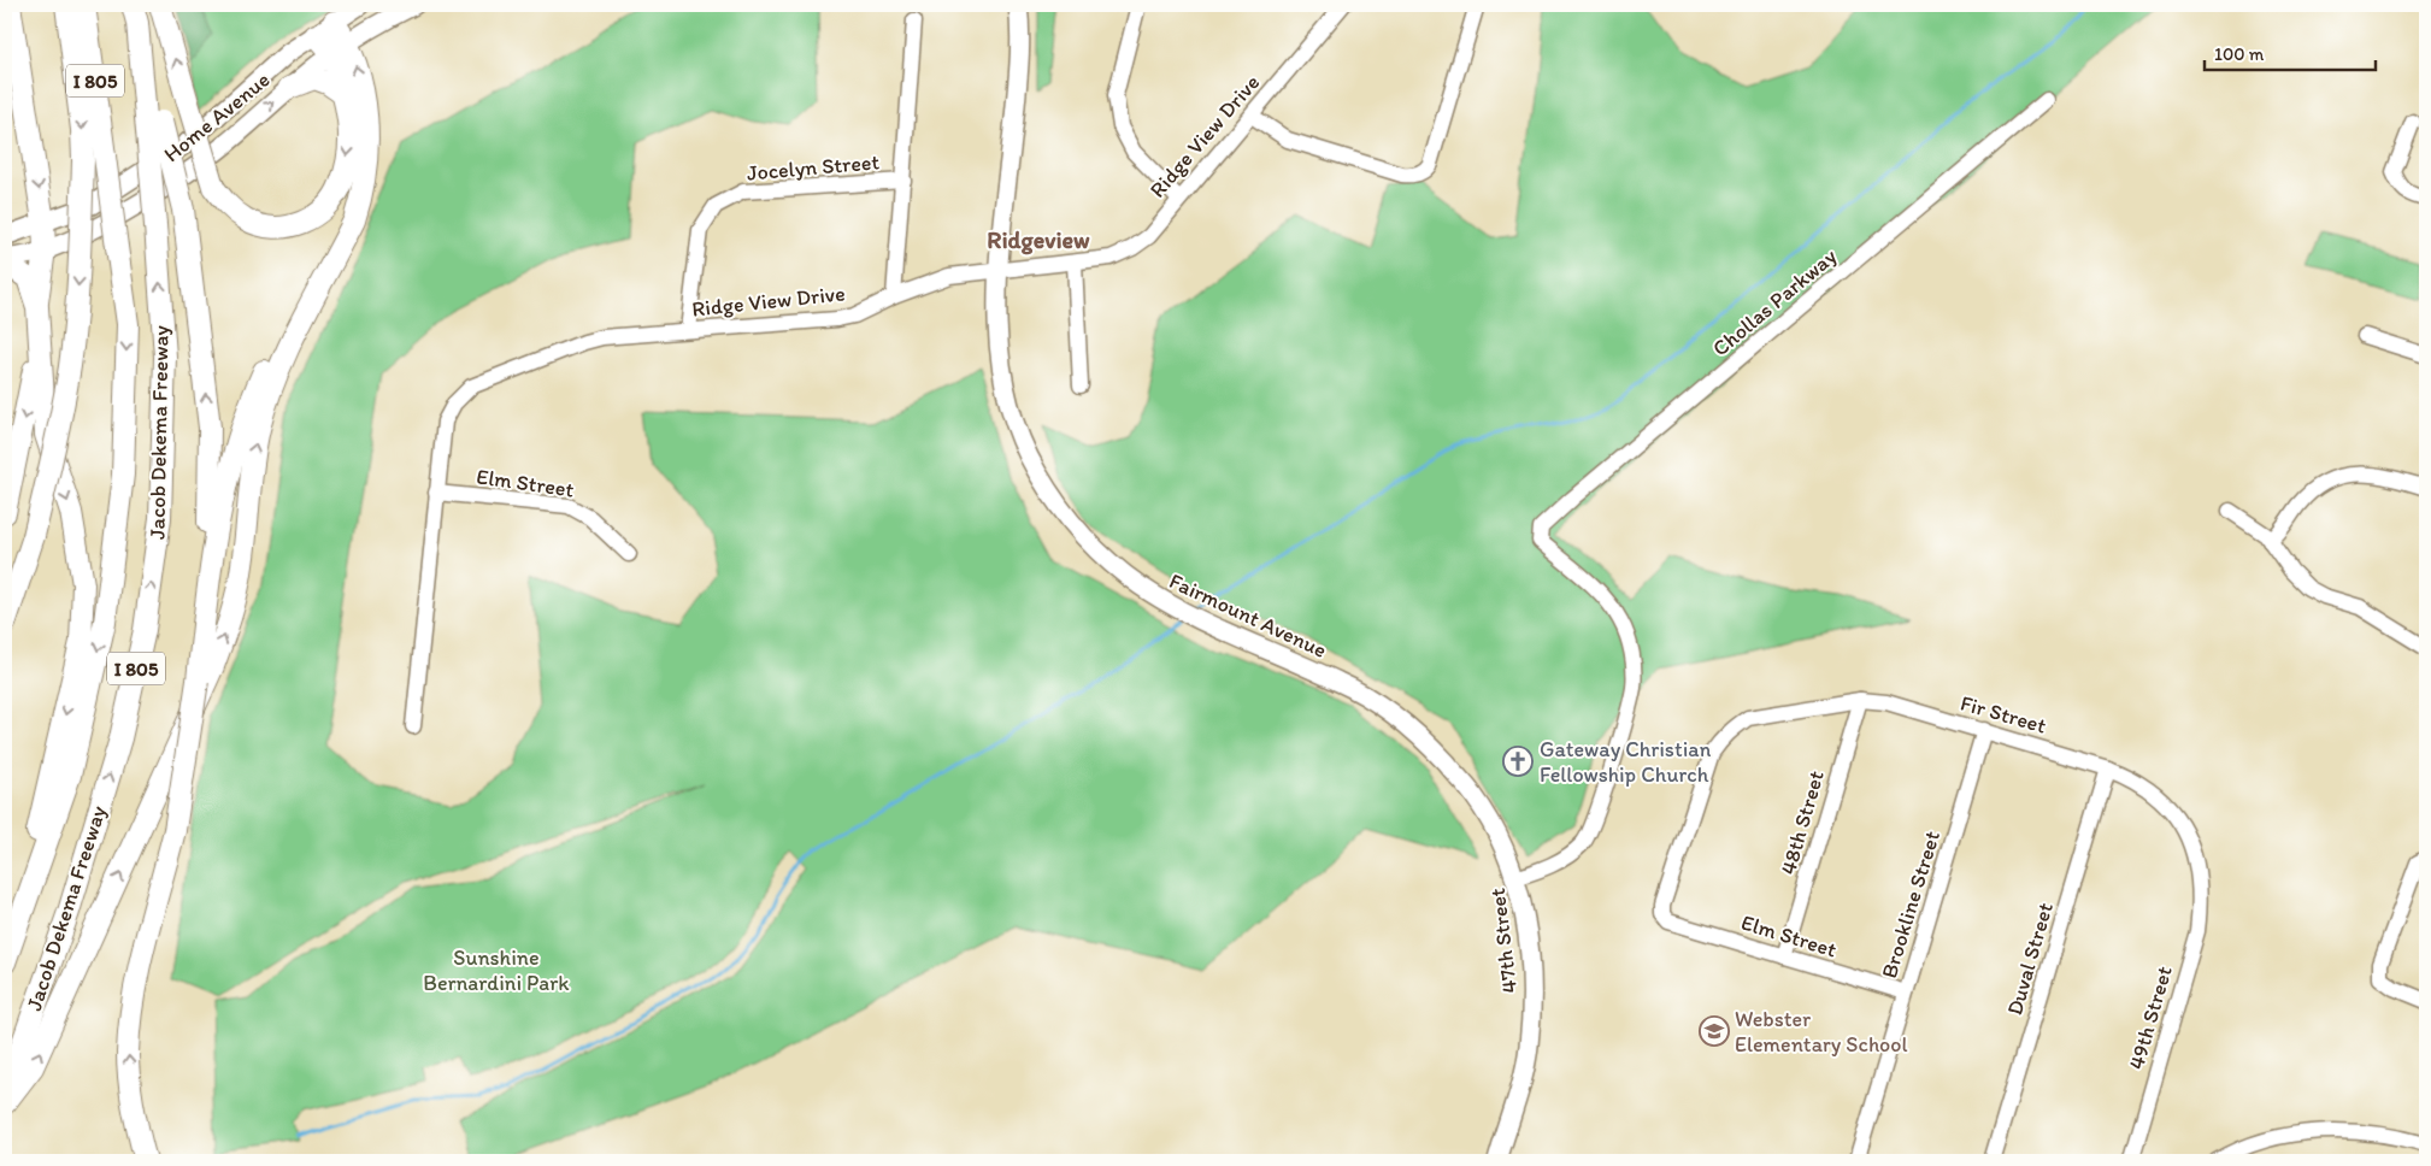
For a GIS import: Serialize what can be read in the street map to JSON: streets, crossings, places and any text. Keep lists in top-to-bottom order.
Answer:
{
  "streets": {
    "highway": ["I 805", "Jacob Dekema Freeway"],
    "main road": ["Home Avenue", "Fairmount Avenue", "47th Street"],
    "street": [
      "Ridge View Drive",
      "Jocelyn Street",
      "Chollas Parkway",
      "Elm Street",
      "Fir Street",
      "48th Street",
      "Brookline Street",
      "Duval Street",
      "49th Street"
    ]
  },
  "crossings": [
    ["Ridge View Drive", "Jocelyn Street"],
    ["Ridge View Drive", "Elm Street"],
    ["Ridge View Drive", "Fairmount Avenue"],
    ["Chollas Parkway", "47th Street"],
    ["Elm Street", "Fir Street"],
    ["Elm Street", "48th Street"],
    ["Elm Street", "Brookline Street"],
    ["Fairmount Avenue", "47th Street"],
    ["Fir Street", "48th Street"],
    ["Fir Street", "Brookline Street"],
    ["Fir Street", "Duval Street"],
    ["Fir Street", "49th Street"]
  ],
  "districts": ["Ridgeview"],
  "parks": ["Sunshine Bernardini Park"],
  "places": {
    "church": ["Gateway Christian Fellowship Church"],
    "school or university": ["Webster Elementary School"]
  },
  "scale_bar": "100 m"
}
